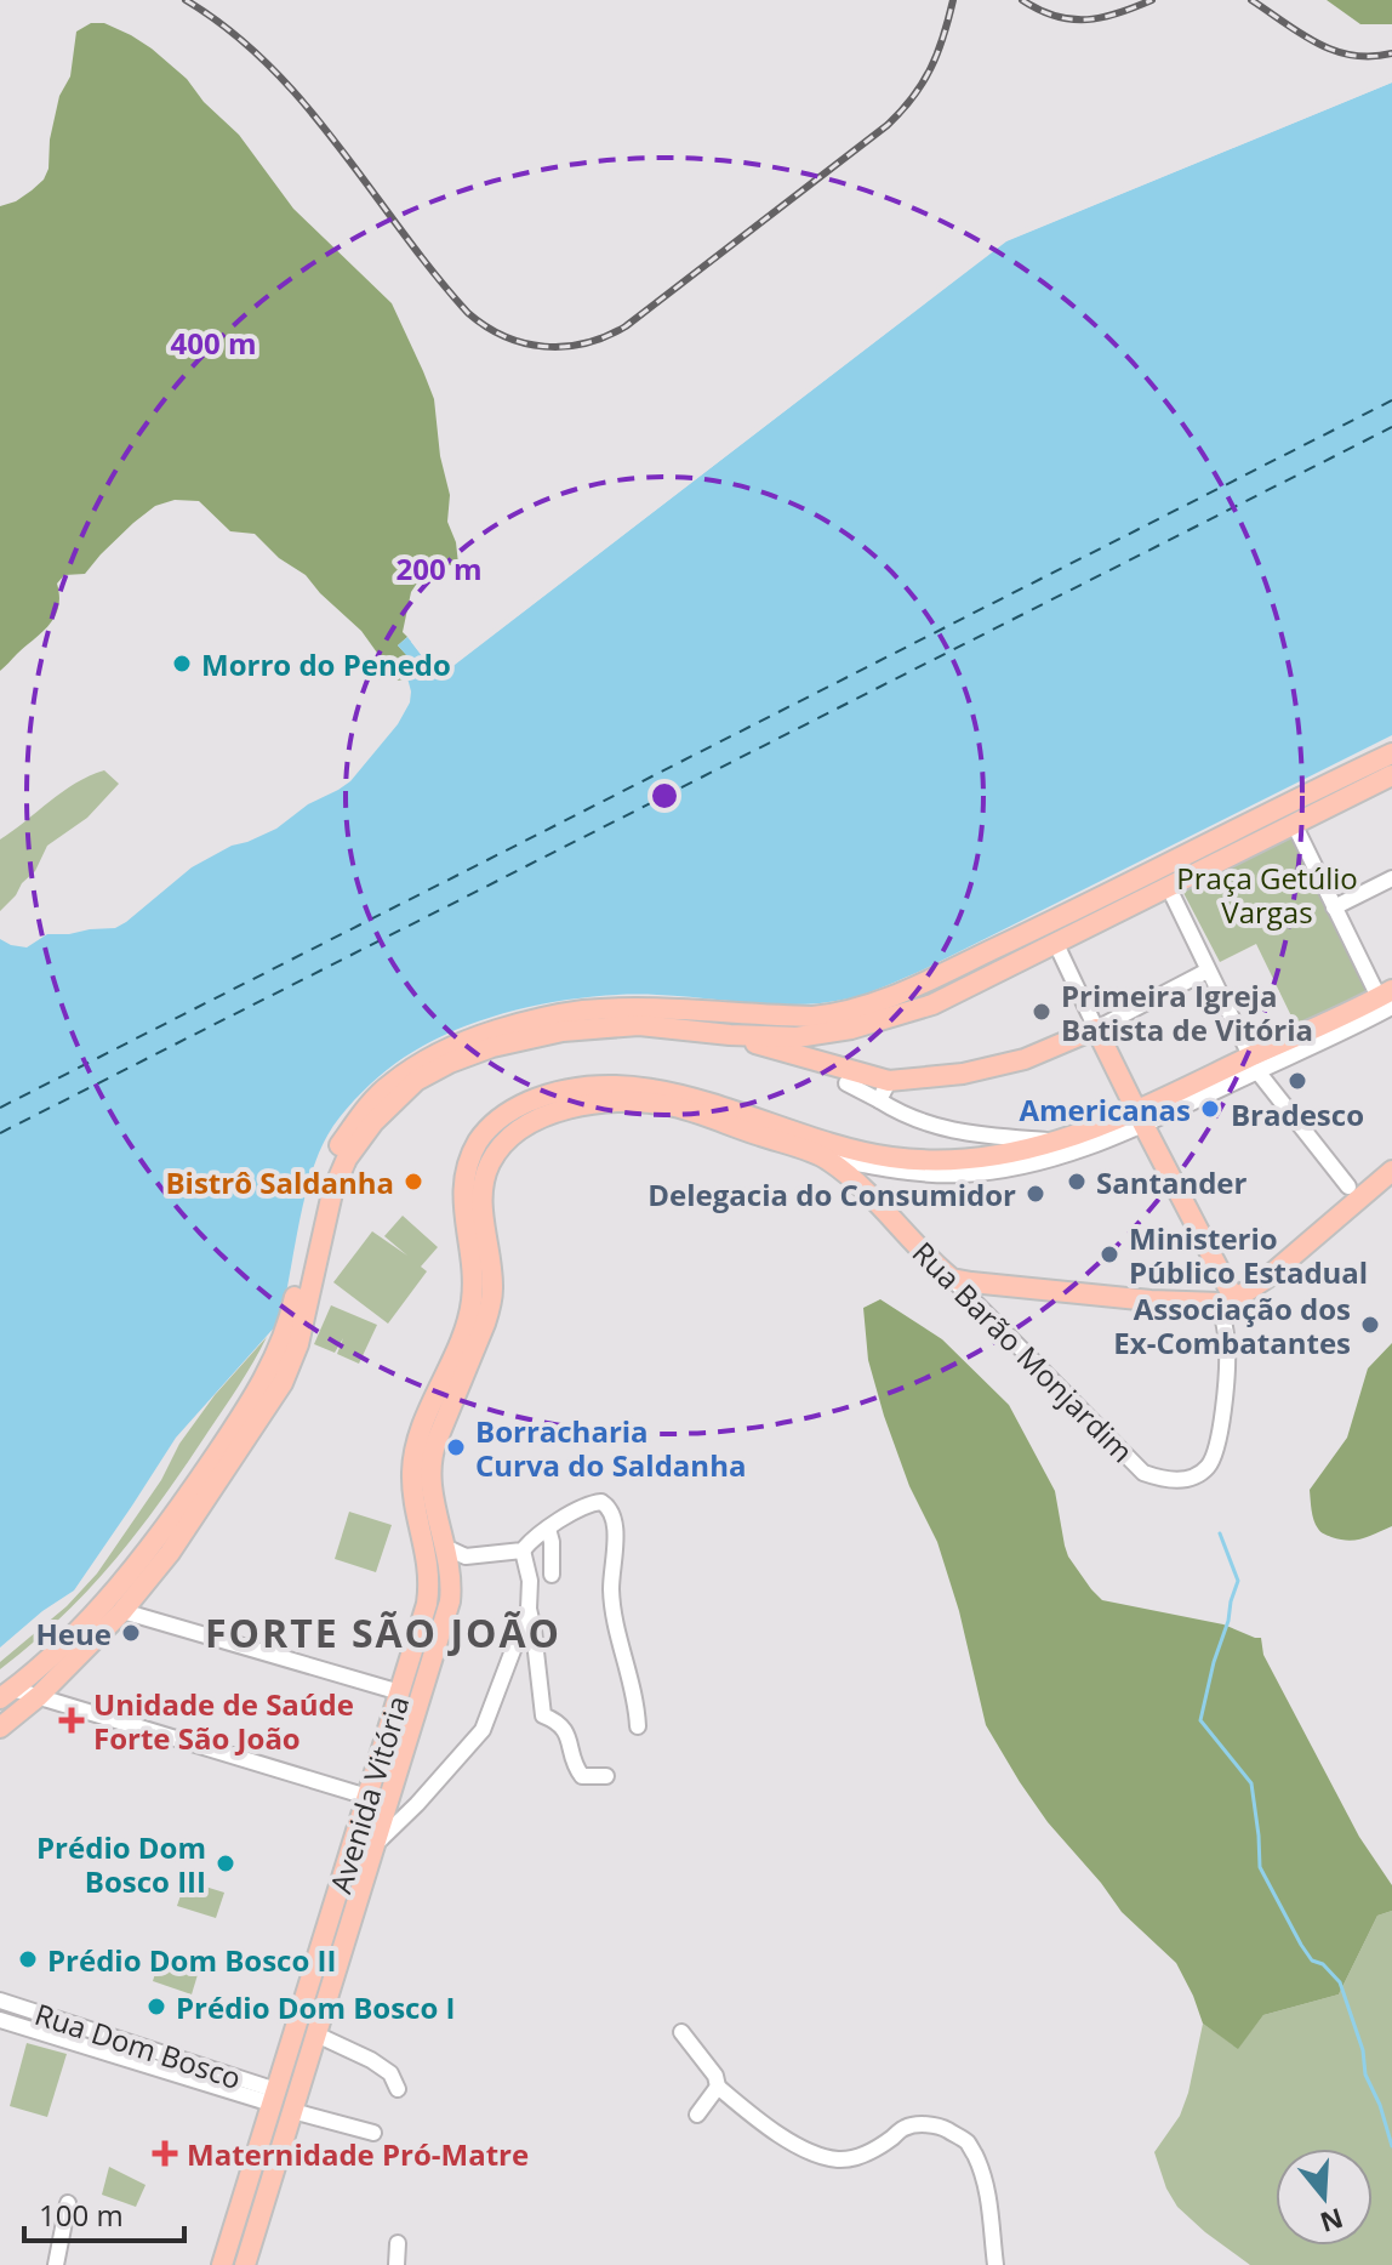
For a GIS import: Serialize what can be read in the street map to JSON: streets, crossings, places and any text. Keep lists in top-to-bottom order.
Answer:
{
  "streets": {
    "main road": ["Rua Barão Monjardim", "Avenida Vitória"],
    "street": ["Rua Dom Bosco"]
  },
  "crossings": [
    ["Rua Barão Monjardim", "Avenida Vitória"],
    ["Avenida Vitória", "Rua Dom Bosco"]
  ],
  "districts": ["FORTE SÃO JOÃO"],
  "parks": ["Praça Getúlio Vargas"],
  "places": {
    "other": [
      "Morro do Penedo",
      "Primeira Igreja Batista de Vitória",
      "Bradesco",
      "Americanas",
      "Bistrô Saldanha",
      "Santander",
      "Delegacia do Consumidor",
      "Ministerio Público Estadual",
      "Associação dos Ex-Combatantes",
      "Borracharia Curva do Saldanha",
      "Heue",
      "Prédio Dom Bosco III",
      "Prédio Dom Bosco II",
      "Prédio Dom Bosco I"
    ],
    "health": ["Unidade de Saúde Forte São João", "Maternidade Pró-Matre"]
  },
  "scale_bar": "100 m",
  "north": "bottom",
  "rings": ["400 m", "200 m"]
}
